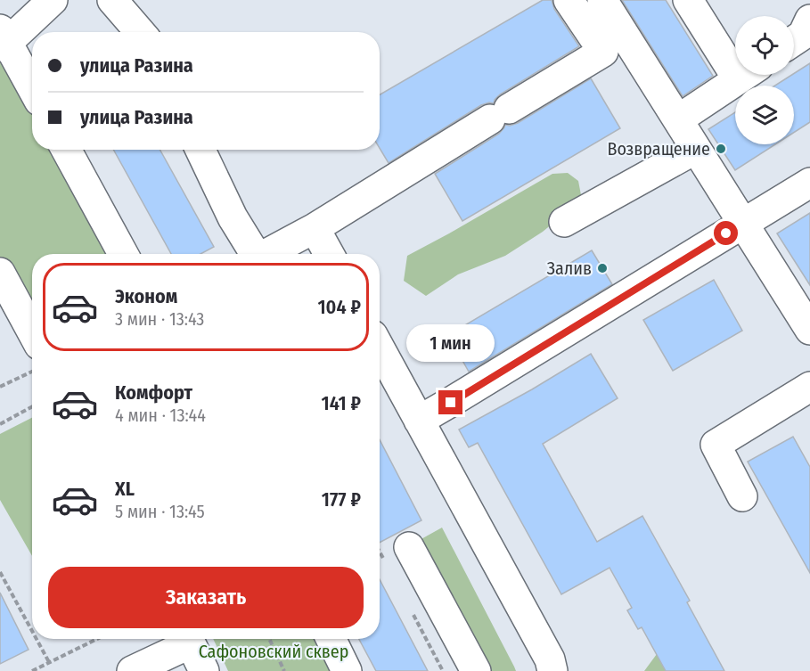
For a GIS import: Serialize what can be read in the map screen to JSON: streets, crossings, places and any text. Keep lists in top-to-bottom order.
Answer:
{
  "parks": ["Сафоновский сквер"],
  "places": ["Возвращение", "Залив"],
  "page": {
    "banner": ["улица Разина", "улица Разина"],
    "list": [
      {
        "name": "Эконом",
        "note": "3 мин · 13:43",
        "value": "104 ₽"
      },
      {
        "name": "Комфорт",
        "note": "4 мин · 13:44",
        "value": "141 ₽"
      },
      {
        "name": "XL",
        "note": "5 мин · 13:45",
        "value": "177 ₽"
      }
    ],
    "bubble": "1 мин",
    "buttons": "Заказать"
  }
}
